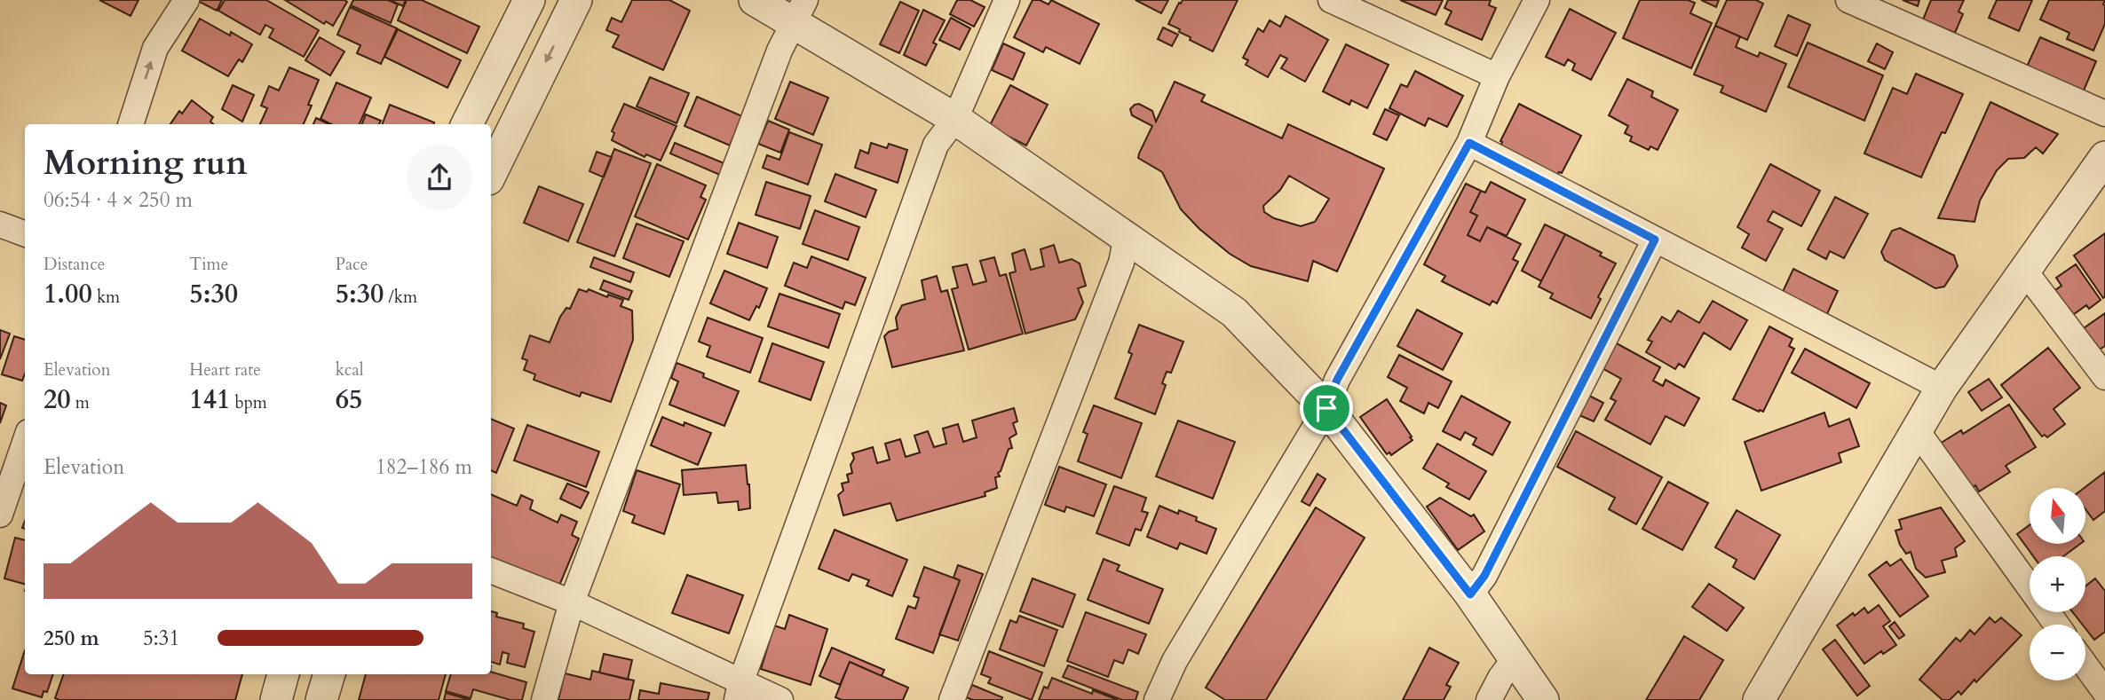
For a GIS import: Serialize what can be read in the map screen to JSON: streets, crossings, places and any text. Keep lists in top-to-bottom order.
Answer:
{
  "north": "top",
  "page": {
    "heading": ["Morning run", "06:54 · 4 × 250 m"],
    "stats": [
      ["Distance", "1.00 km"],
      ["Time", "5:30"],
      ["Pace", "5:30 /km"],
      ["Elevation", "20 m"],
      ["Heart rate", "141 bpm"],
      ["kcal", "65"]
    ],
    "chart": ["Elevation", "182–186 m"],
    "map_buttons": ["+", "−"],
    "list": [
      {
        "name": "250 m",
        "note": "5:31"
      }
    ]
  }
}
